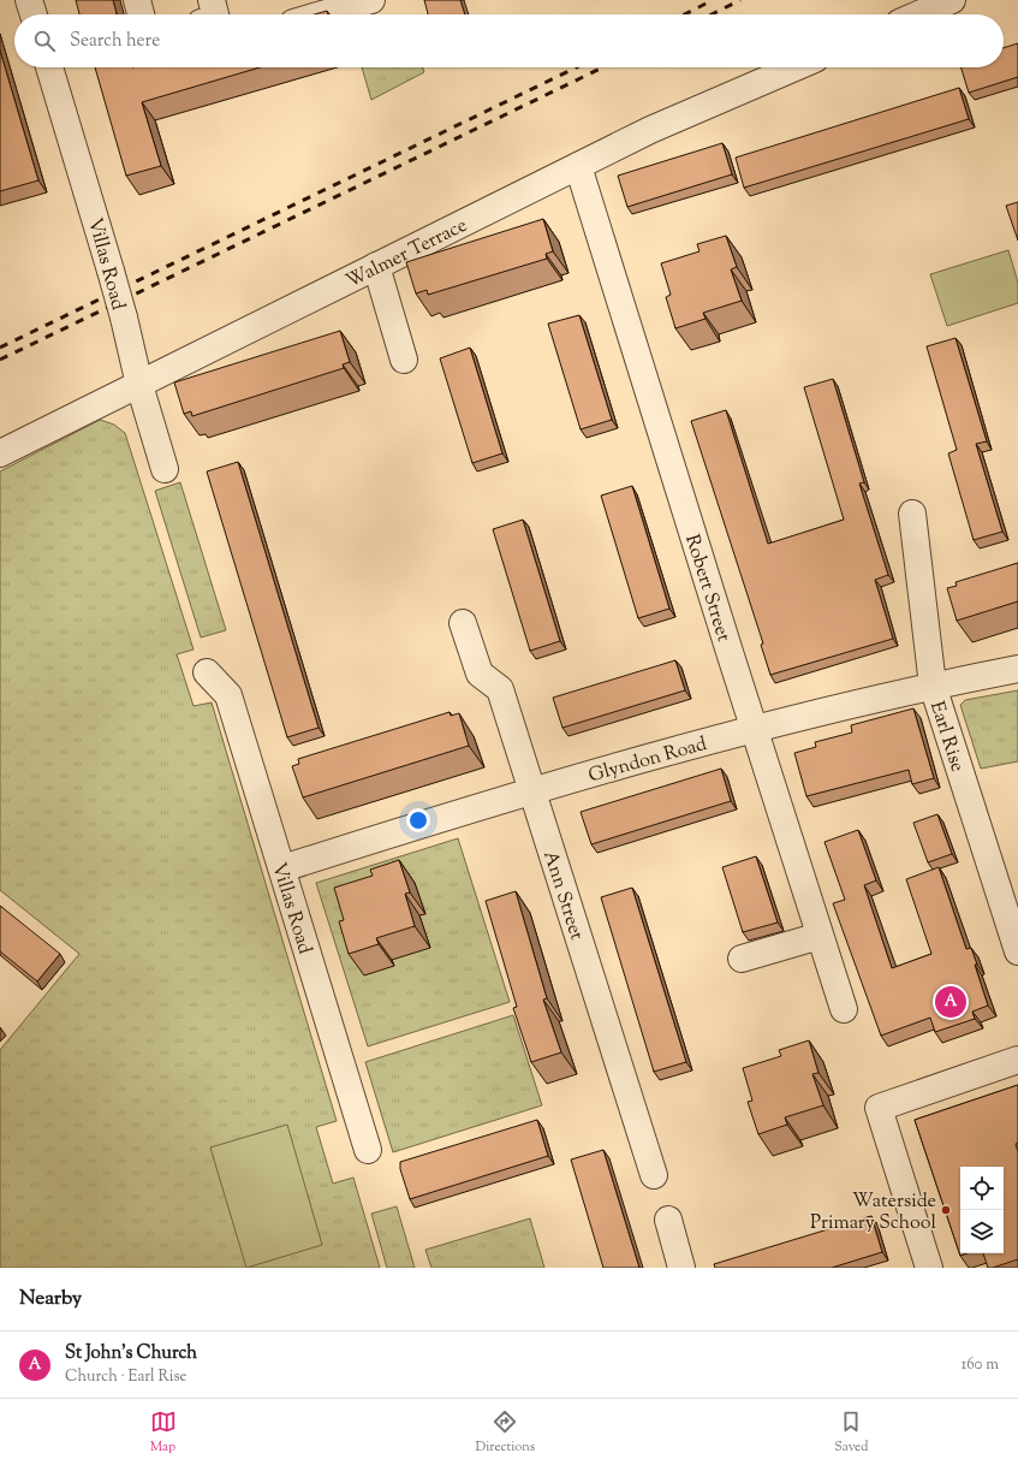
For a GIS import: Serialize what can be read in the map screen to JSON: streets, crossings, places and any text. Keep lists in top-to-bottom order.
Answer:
{
  "streets": {
    "street": [
      "Walmer Terrace",
      "Villas Road",
      "Robert Street",
      "Earl Rise",
      "Glyndon Road",
      "Ann Street"
    ]
  },
  "crossings": [
    ["Walmer Terrace", "Villas Road"],
    ["Walmer Terrace", "Robert Street"],
    ["Villas Road", "Glyndon Road"],
    ["Robert Street", "Glyndon Road"],
    ["Earl Rise", "Glyndon Road"],
    ["Glyndon Road", "Ann Street"]
  ],
  "places": ["Waterside Primary School"],
  "page": {
    "search": "Search here",
    "pins": "A",
    "heading": "Nearby",
    "list": [
      {
        "mark": "A",
        "name": "St John's Church",
        "note": "Church · Earl Rise",
        "value": "160 m"
      }
    ],
    "nav": ["Map", "Directions", "Saved"]
  }
}
